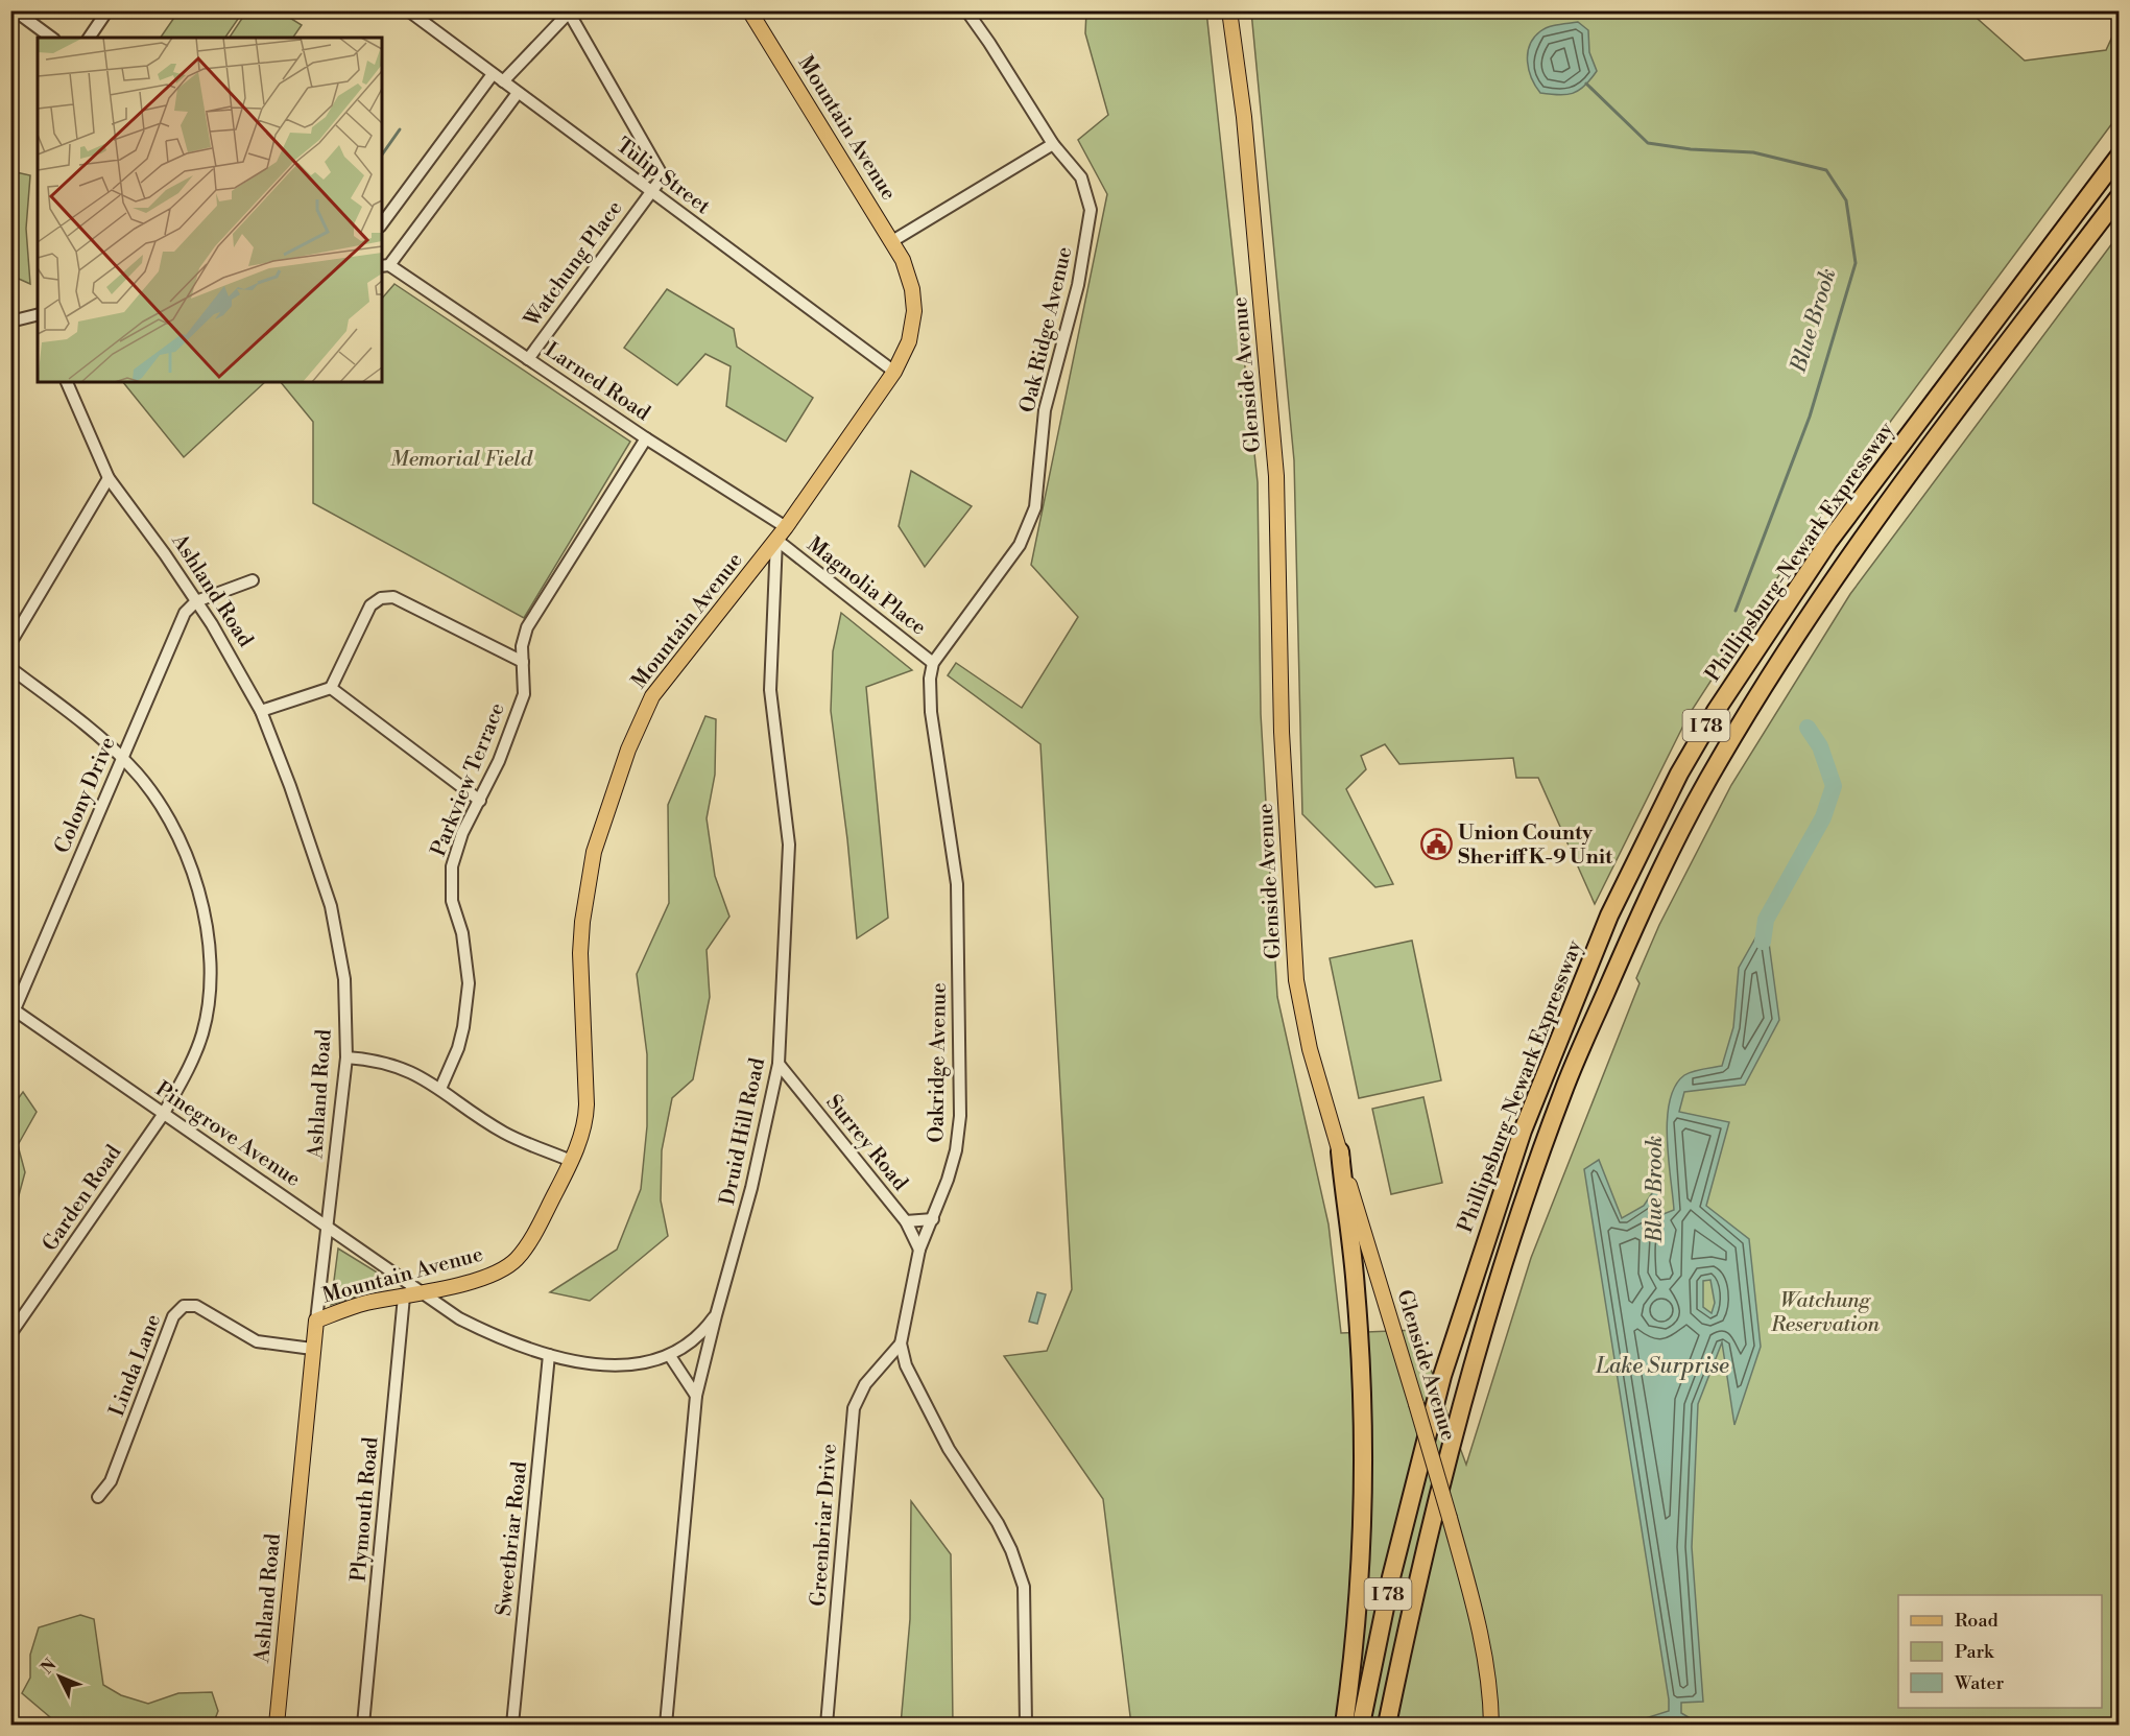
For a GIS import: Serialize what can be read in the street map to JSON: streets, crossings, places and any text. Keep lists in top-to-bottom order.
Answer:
{
  "streets": {
    "highway": ["Phillipsburg-Newark Expressway", "I 78"],
    "main road": ["Mountain Avenue", "Glenside Avenue", "Ashland Road"],
    "street": [
      "Tulip Street",
      "Watchung Place",
      "Oak Ridge Avenue",
      "Larned Road",
      "Magnolia Place",
      "Parkview Terrace",
      "Colony Drive",
      "Oakridge Avenue",
      "Druid Hill Road",
      "Pinegrove Avenue",
      "Surrey Road",
      "Garden Road",
      "Linda Lane",
      "Plymouth Road",
      "Greenbriar Drive",
      "Sweetbriar Road"
    ]
  },
  "crossings": [
    ["Mountain Avenue", "Tulip Street"],
    ["Mountain Avenue", "Larned Road"],
    ["Mountain Avenue", "Magnolia Place"],
    ["Mountain Avenue", "Ashland Road"],
    ["Mountain Avenue", "Druid Hill Road"],
    ["Mountain Avenue", "Pinegrove Avenue"],
    ["Mountain Avenue", "Plymouth Road"],
    ["Tulip Street", "Watchung Place"],
    ["Watchung Place", "Larned Road"],
    ["Oak Ridge Avenue", "Magnolia Place"],
    ["Oak Ridge Avenue", "Oakridge Avenue"],
    ["Larned Road", "Parkview Terrace"],
    ["Magnolia Place", "Oakridge Avenue"],
    ["Magnolia Place", "Druid Hill Road"],
    ["Ashland Road", "Colony Drive"],
    ["Ashland Road", "Pinegrove Avenue"],
    ["Ashland Road", "Linda Lane"],
    ["Colony Drive", "Pinegrove Avenue"],
    ["Colony Drive", "Garden Road"],
    ["Oakridge Avenue", "Surrey Road"],
    ["Oakridge Avenue", "Greenbriar Drive"],
    ["Druid Hill Road", "Surrey Road"],
    ["Pinegrove Avenue", "Garden Road"],
    ["Pinegrove Avenue", "Sweetbriar Road"]
  ],
  "water": ["Blue Brook", "Lake Surprise"],
  "parks": ["Memorial Field", "Watchung Reservation"],
  "places": {
    "public building": ["Union County Sheriff K-9 Unit"]
  },
  "legend": ["Road", "Park", "Water"],
  "north": "top left"
}
